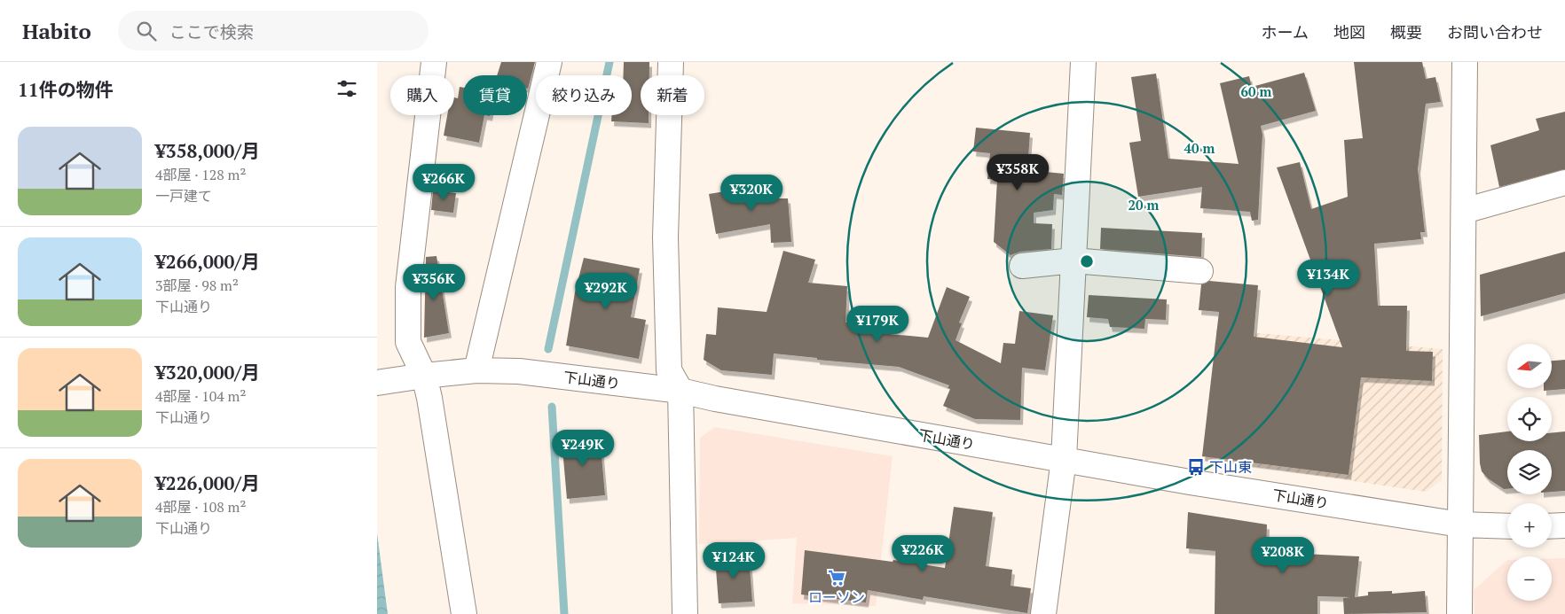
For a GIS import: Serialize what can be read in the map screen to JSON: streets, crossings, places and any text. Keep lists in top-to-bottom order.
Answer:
{
  "streets": {
    "street": ["下山通り"]
  },
  "places": {
    "bus stop": ["下山東"],
    "supermarket": ["ローソン"]
  },
  "north": "left",
  "page": {
    "header": "Habito",
    "search": "ここで検索",
    "nav": [
      "ホーム",
      "地図",
      "概要",
      "お問い合わせ"
    ],
    "heading": "11件の物件",
    "chip": [
      "購入",
      "賃貸",
      "絞り込み",
      "新着"
    ],
    "list": [
      {
        "name": "¥358,000/月",
        "note": "4部屋 · 128 m² · 一戸建て"
      },
      {
        "name": "¥266,000/月",
        "note": "3部屋 · 98 m² · 下山通り"
      },
      {
        "name": "¥320,000/月",
        "note": "4部屋 · 104 m² · 下山通り"
      },
      {
        "name": "¥226,000/月",
        "note": "4部屋 · 108 m² · 下山通り"
      }
    ],
    "price": [
      "¥358K",
      "¥266K",
      "¥320K",
      "¥134K",
      "¥356K",
      "¥292K",
      "¥179K",
      "¥249K",
      "¥226K",
      "¥208K",
      "¥124K"
    ],
    "map_buttons": ["+", "−"]
  },
  "rings": ["60 m", "40 m", "20 m"]
}
